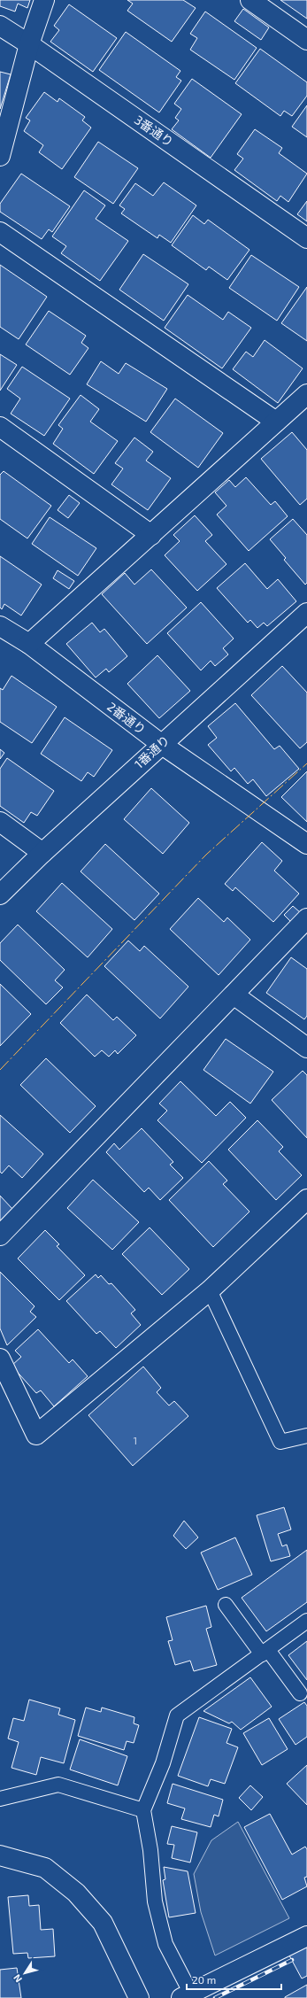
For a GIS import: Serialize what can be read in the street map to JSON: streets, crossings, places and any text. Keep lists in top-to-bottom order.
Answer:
{
  "streets": {
    "street": ["3番通り", "2番通り", "1番通り"]
  },
  "crossings": [
    ["2番通り", "1番通り"]
  ],
  "house_numbers": ["1"],
  "scale_bar": "20 m",
  "north": "bottom left"
}
